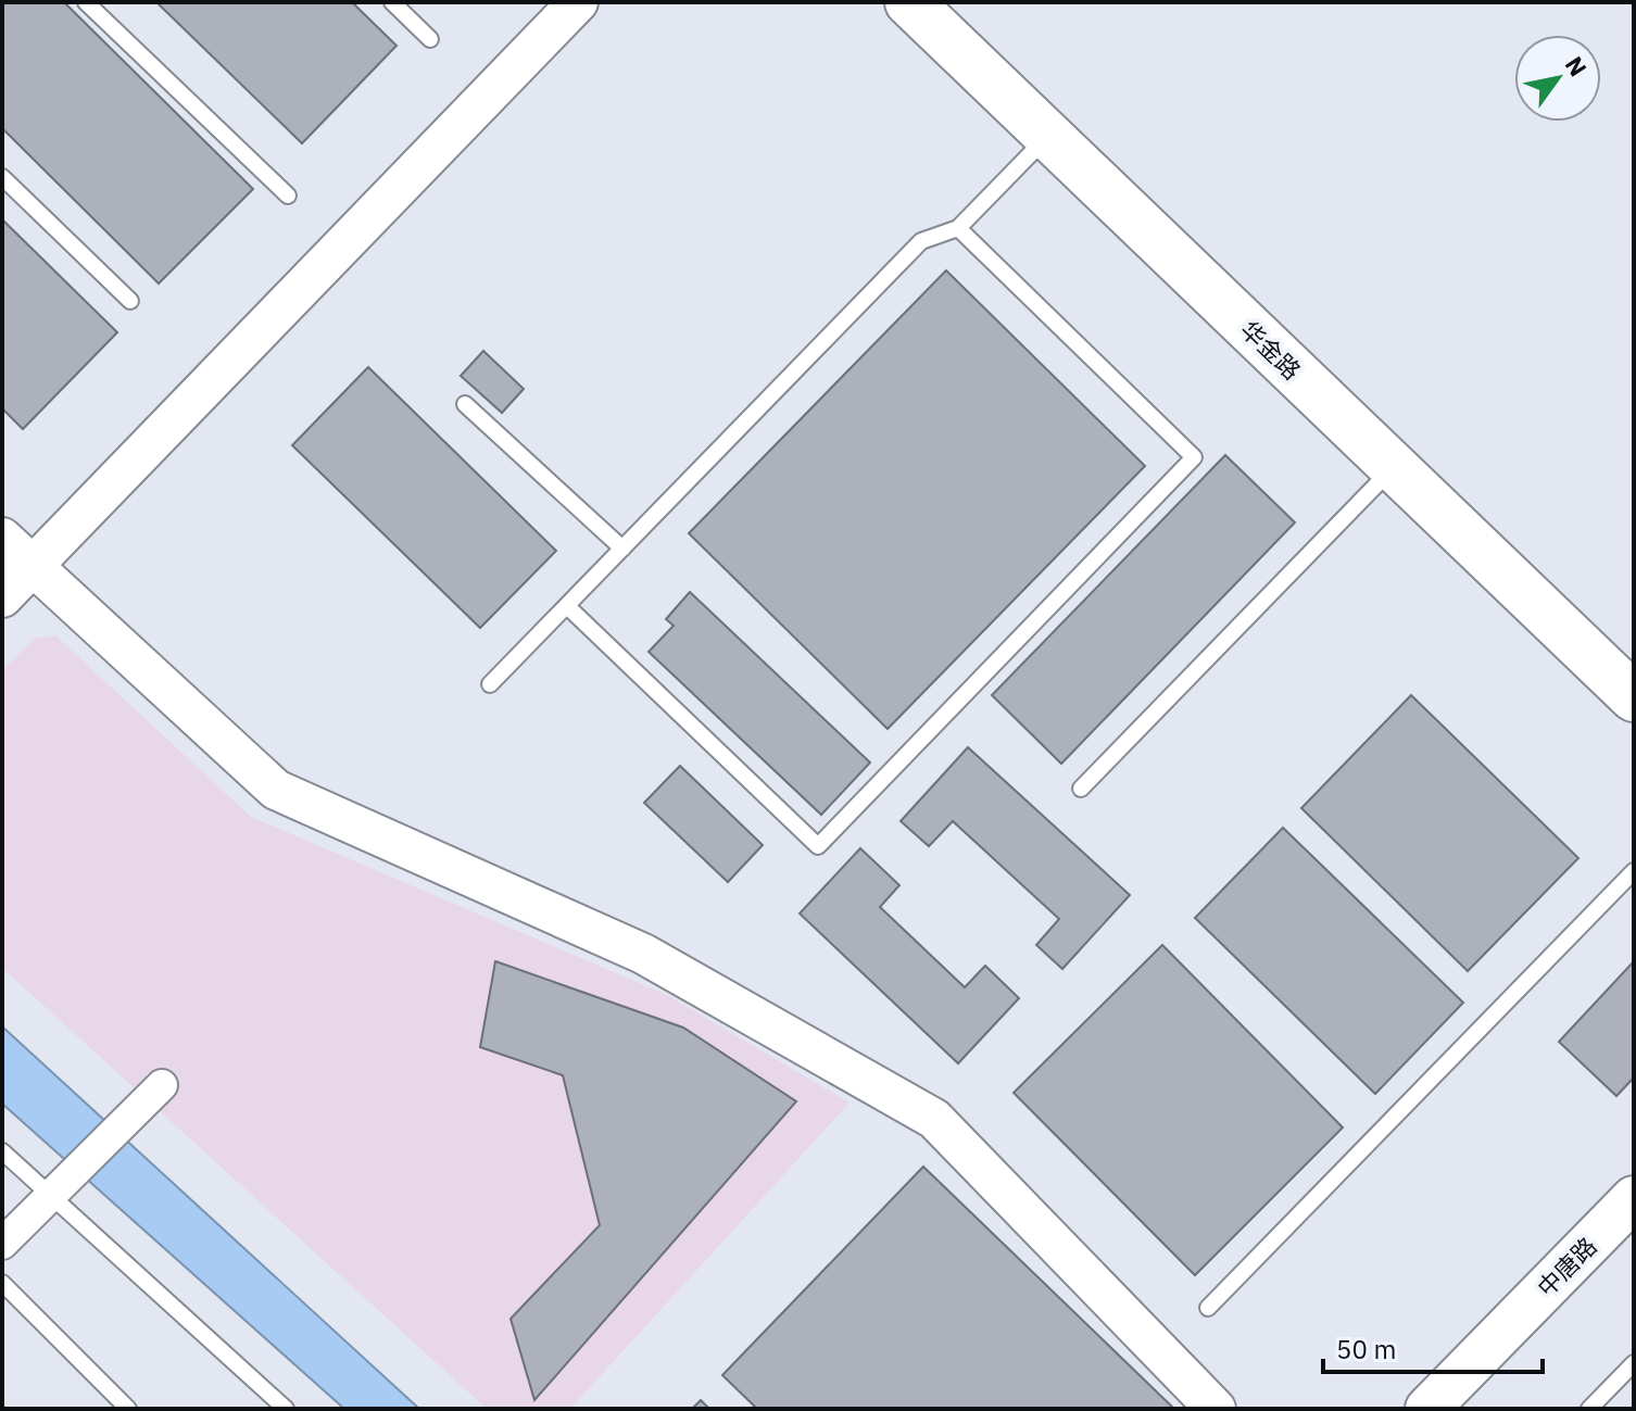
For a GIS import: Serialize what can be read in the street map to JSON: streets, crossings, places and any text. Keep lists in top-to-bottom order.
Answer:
{
  "streets": {
    "main road": ["华金路", "中唐路"]
  },
  "scale_bar": "50 m",
  "north": "top right"
}
